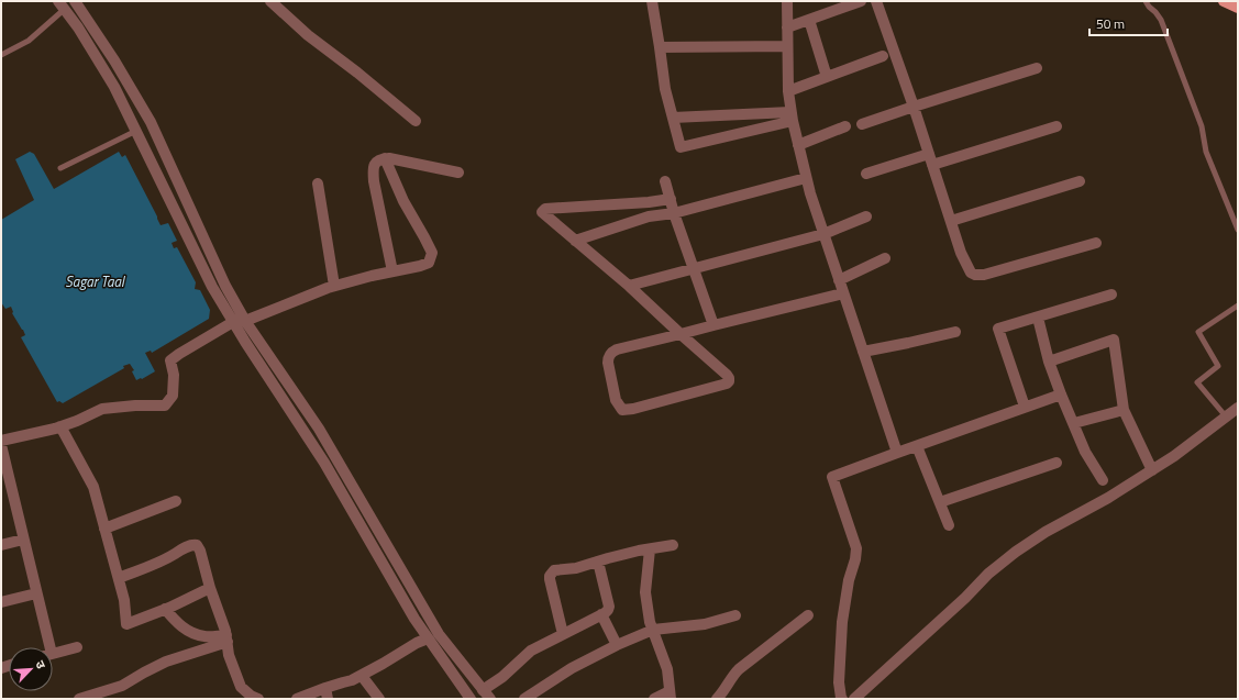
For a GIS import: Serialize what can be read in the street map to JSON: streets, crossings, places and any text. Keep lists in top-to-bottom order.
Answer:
{
  "water": ["Sagar Taal"],
  "scale_bar": "50 m",
  "north": "top right"
}
